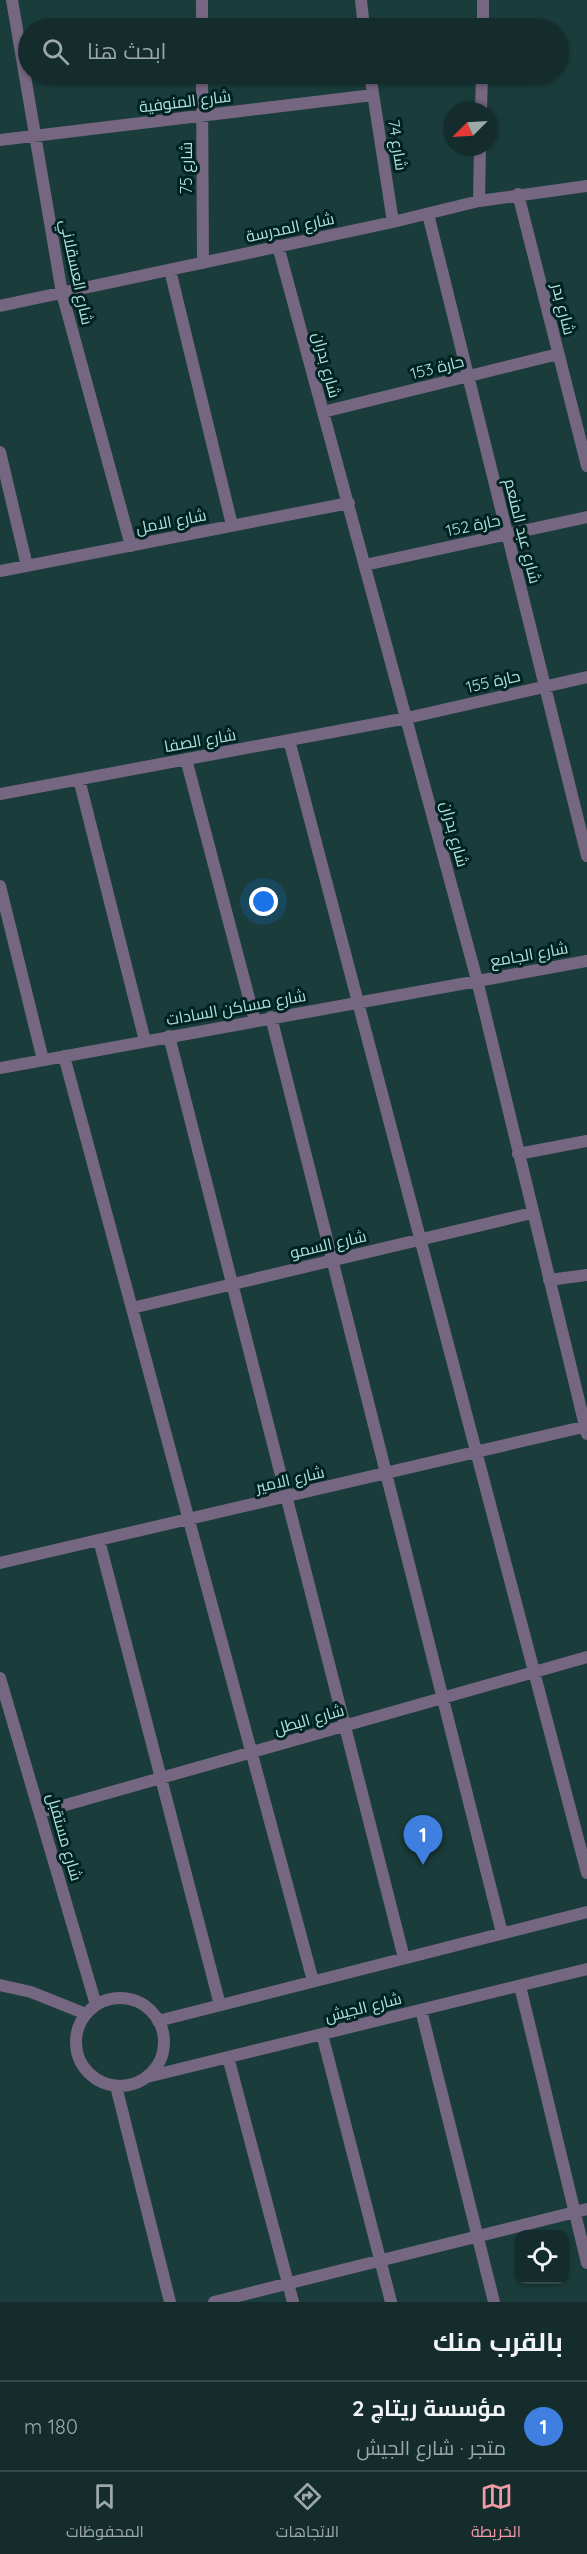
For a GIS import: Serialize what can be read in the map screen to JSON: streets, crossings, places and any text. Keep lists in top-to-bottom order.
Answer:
{
  "streets": {
    "street": [
      "شارع المنوفية",
      "شارع 74",
      "شارع 75",
      "شارع المدرسة",
      "شارع العسقلاني",
      "شارع بدر",
      "شارع بدران",
      "حارة 153",
      "شارع الامل",
      "حارة 152",
      "شارع عبد المنعم",
      "حارة 155",
      "شارع الصفا",
      "شارع الجامع",
      "شارع مساكن السادات",
      "شارع السمو",
      "شارع الامير",
      "شارع البطل",
      "شارع مستقبل",
      "شارع الجيش"
    ]
  },
  "crossings": [
    ["شارع المنوفية", "شارع 74"],
    ["شارع المنوفية", "شارع 75"],
    ["شارع المنوفية", "شارع العسقلاني"],
    ["شارع 74", "شارع المدرسة"],
    ["شارع 75", "شارع المدرسة"],
    ["شارع المدرسة", "شارع العسقلاني"],
    ["شارع المدرسة", "شارع بدر"],
    ["شارع المدرسة", "شارع بدران"],
    ["شارع المدرسة", "شارع عبد المنعم"],
    ["شارع العسقلاني", "شارع الامل"],
    ["شارع بدر", "حارة 153"],
    ["شارع بدران", "حارة 153"],
    ["شارع بدران", "شارع الامل"],
    ["شارع بدران", "حارة 152"],
    ["شارع بدران", "حارة 155"],
    ["شارع بدران", "شارع الصفا"],
    ["شارع بدران", "شارع الجامع"],
    ["شارع بدران", "شارع مساكن السادات"],
    ["شارع بدران", "شارع السمو"],
    ["شارع بدران", "شارع الامير"],
    ["حارة 153", "شارع عبد المنعم"],
    ["حارة 152", "شارع عبد المنعم"],
    ["شارع عبد المنعم", "حارة 155"],
    ["حارة 155", "شارع الصفا"],
    ["شارع الجامع", "شارع مساكن السادات"],
    ["شارع البطل", "شارع مستقبل"],
    ["شارع مستقبل", "شارع الجيش"]
  ],
  "north": "bottom left",
  "page": {
    "search": "ابحث هنا",
    "pins": "1",
    "heading": "بالقرب منك",
    "list": [
      {
        "mark": "1",
        "name": "مؤسسة ريتاچ 2",
        "note": "متجر · شارع الجيش",
        "value": "180 m"
      }
    ],
    "nav": ["الخريطة", "الاتجاهات", "المحفوظات"]
  }
}
